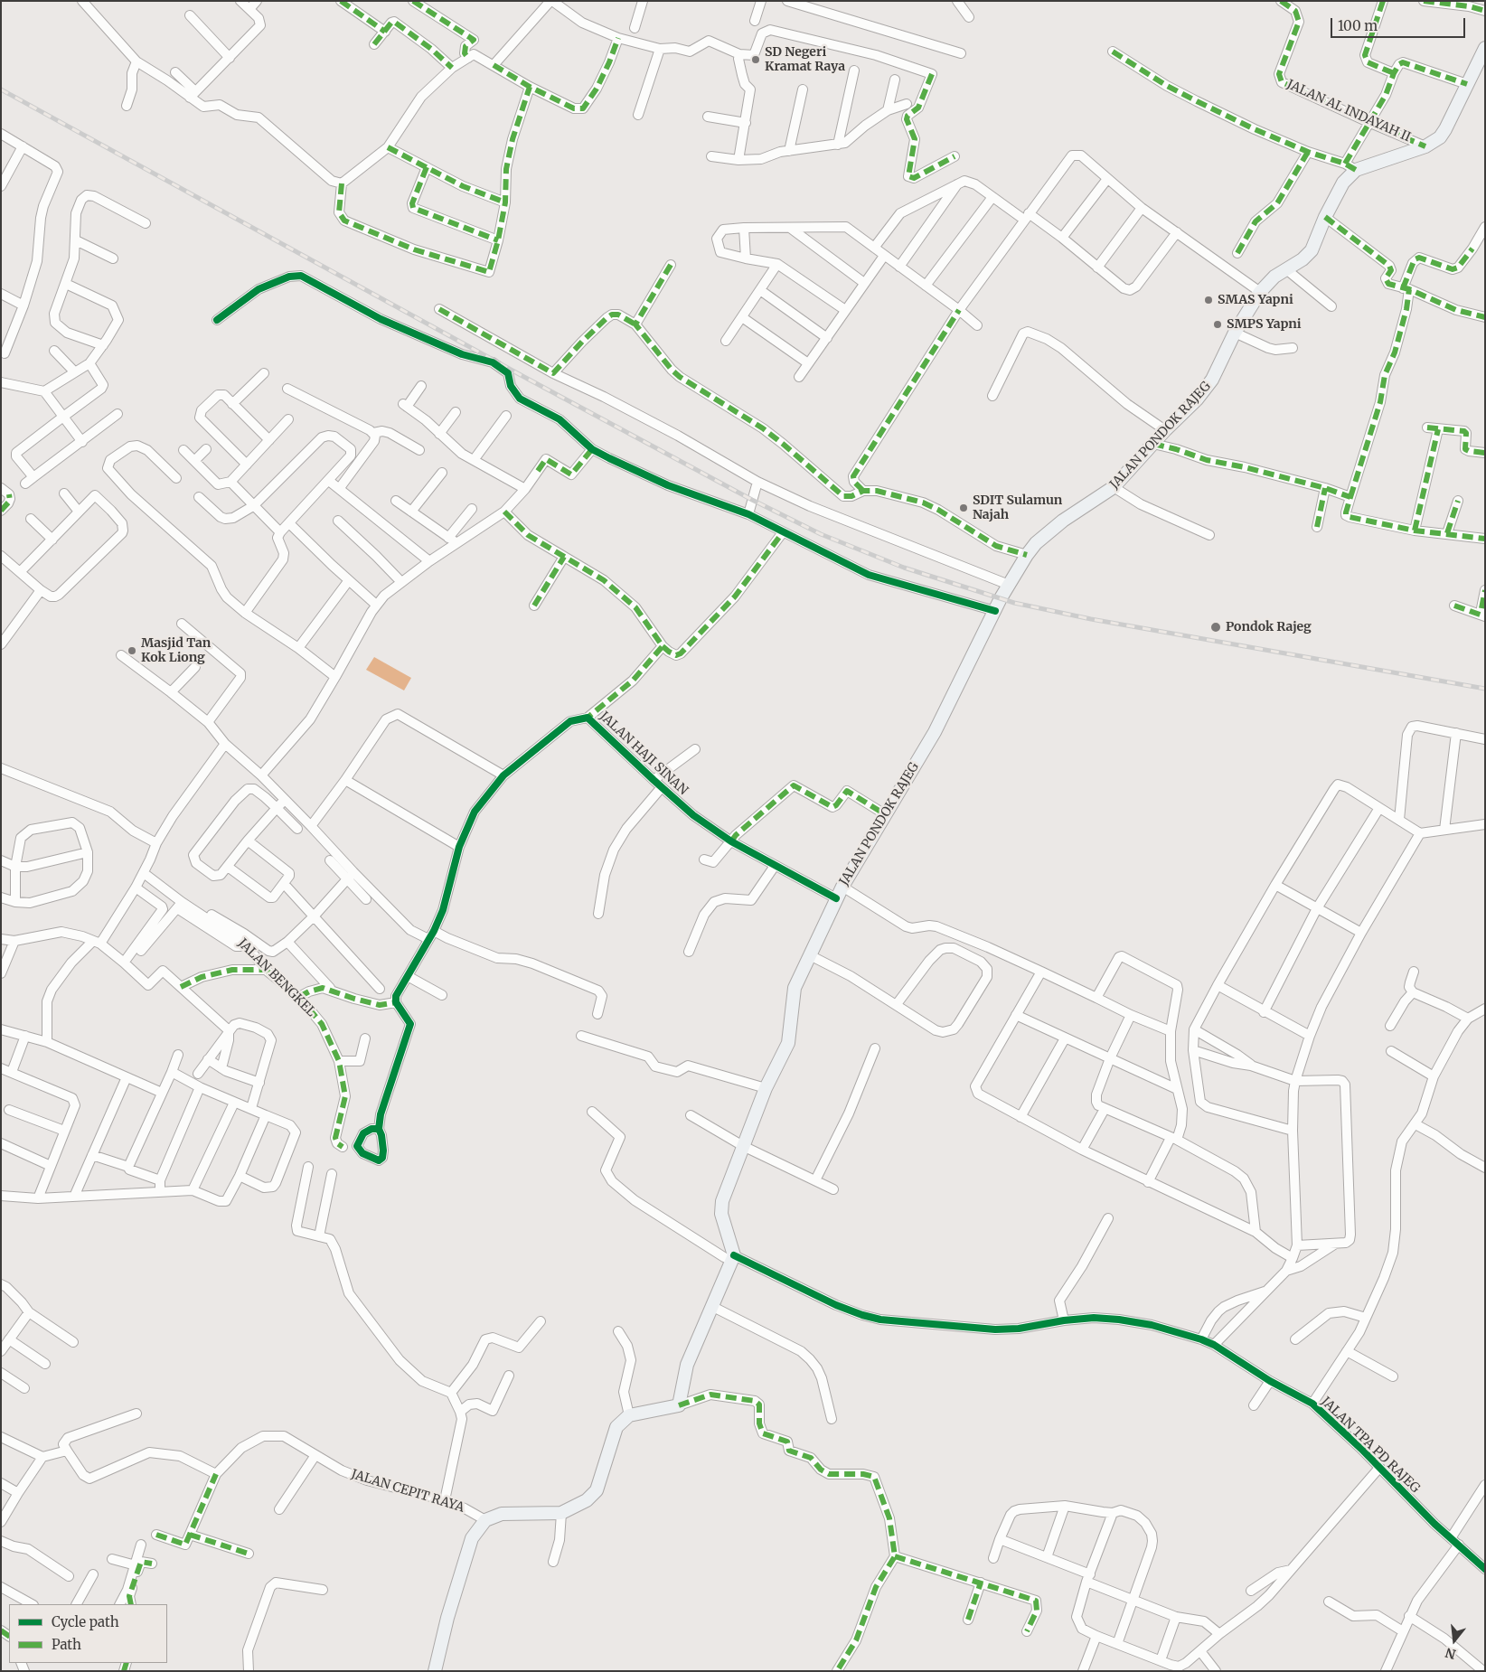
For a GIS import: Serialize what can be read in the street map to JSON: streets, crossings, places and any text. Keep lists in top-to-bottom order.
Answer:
{
  "streets": {
    "main road": ["JALAN PONDOK RAJEG"],
    "street": [
      "JALAN AL INDAYAH II",
      "JALAN HAJI SINAN",
      "JALAN BENGKEL",
      "JALAN TPA PD RAJEG",
      "JALAN CEPIT RAYA"
    ]
  },
  "crossings": [
    ["JALAN AL INDAYAH II", "JALAN PONDOK RAJEG"],
    ["JALAN PONDOK RAJEG", "JALAN HAJI SINAN"],
    ["JALAN PONDOK RAJEG", "JALAN TPA PD RAJEG"]
  ],
  "places": [
    "SD Negeri Kramat Raya",
    "SMAS Yapni",
    "SMPS Yapni",
    "SDIT Sulamun Najah",
    "Pondok Rajeg",
    "Masjid Tan Kok Liong"
  ],
  "legend": ["Cycle path", "Path"],
  "scale_bar": "100 m",
  "north": "bottom"
}
